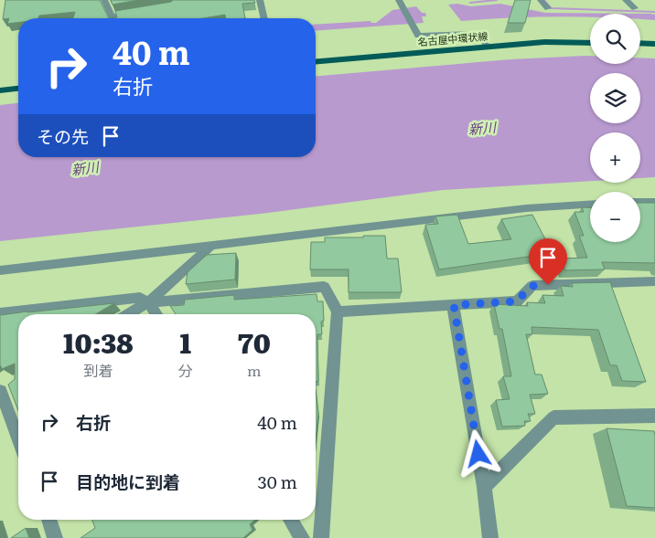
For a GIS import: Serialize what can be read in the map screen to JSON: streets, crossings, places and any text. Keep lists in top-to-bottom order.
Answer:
{
  "streets": {
    "main road": ["名古屋中環状線"]
  },
  "water": ["新川"],
  "page": {
    "map_buttons": ["+", "−"],
    "turn": ["40 m", "右折"],
    "then": "その先",
    "eta": [
      "10:38",
      "到着",
      "1",
      "分",
      "70",
      "m"
    ],
    "list": [
      {
        "name": "右折",
        "value": "40 m"
      },
      {
        "name": "目的地に到着",
        "value": "30 m"
      }
    ]
  }
}
